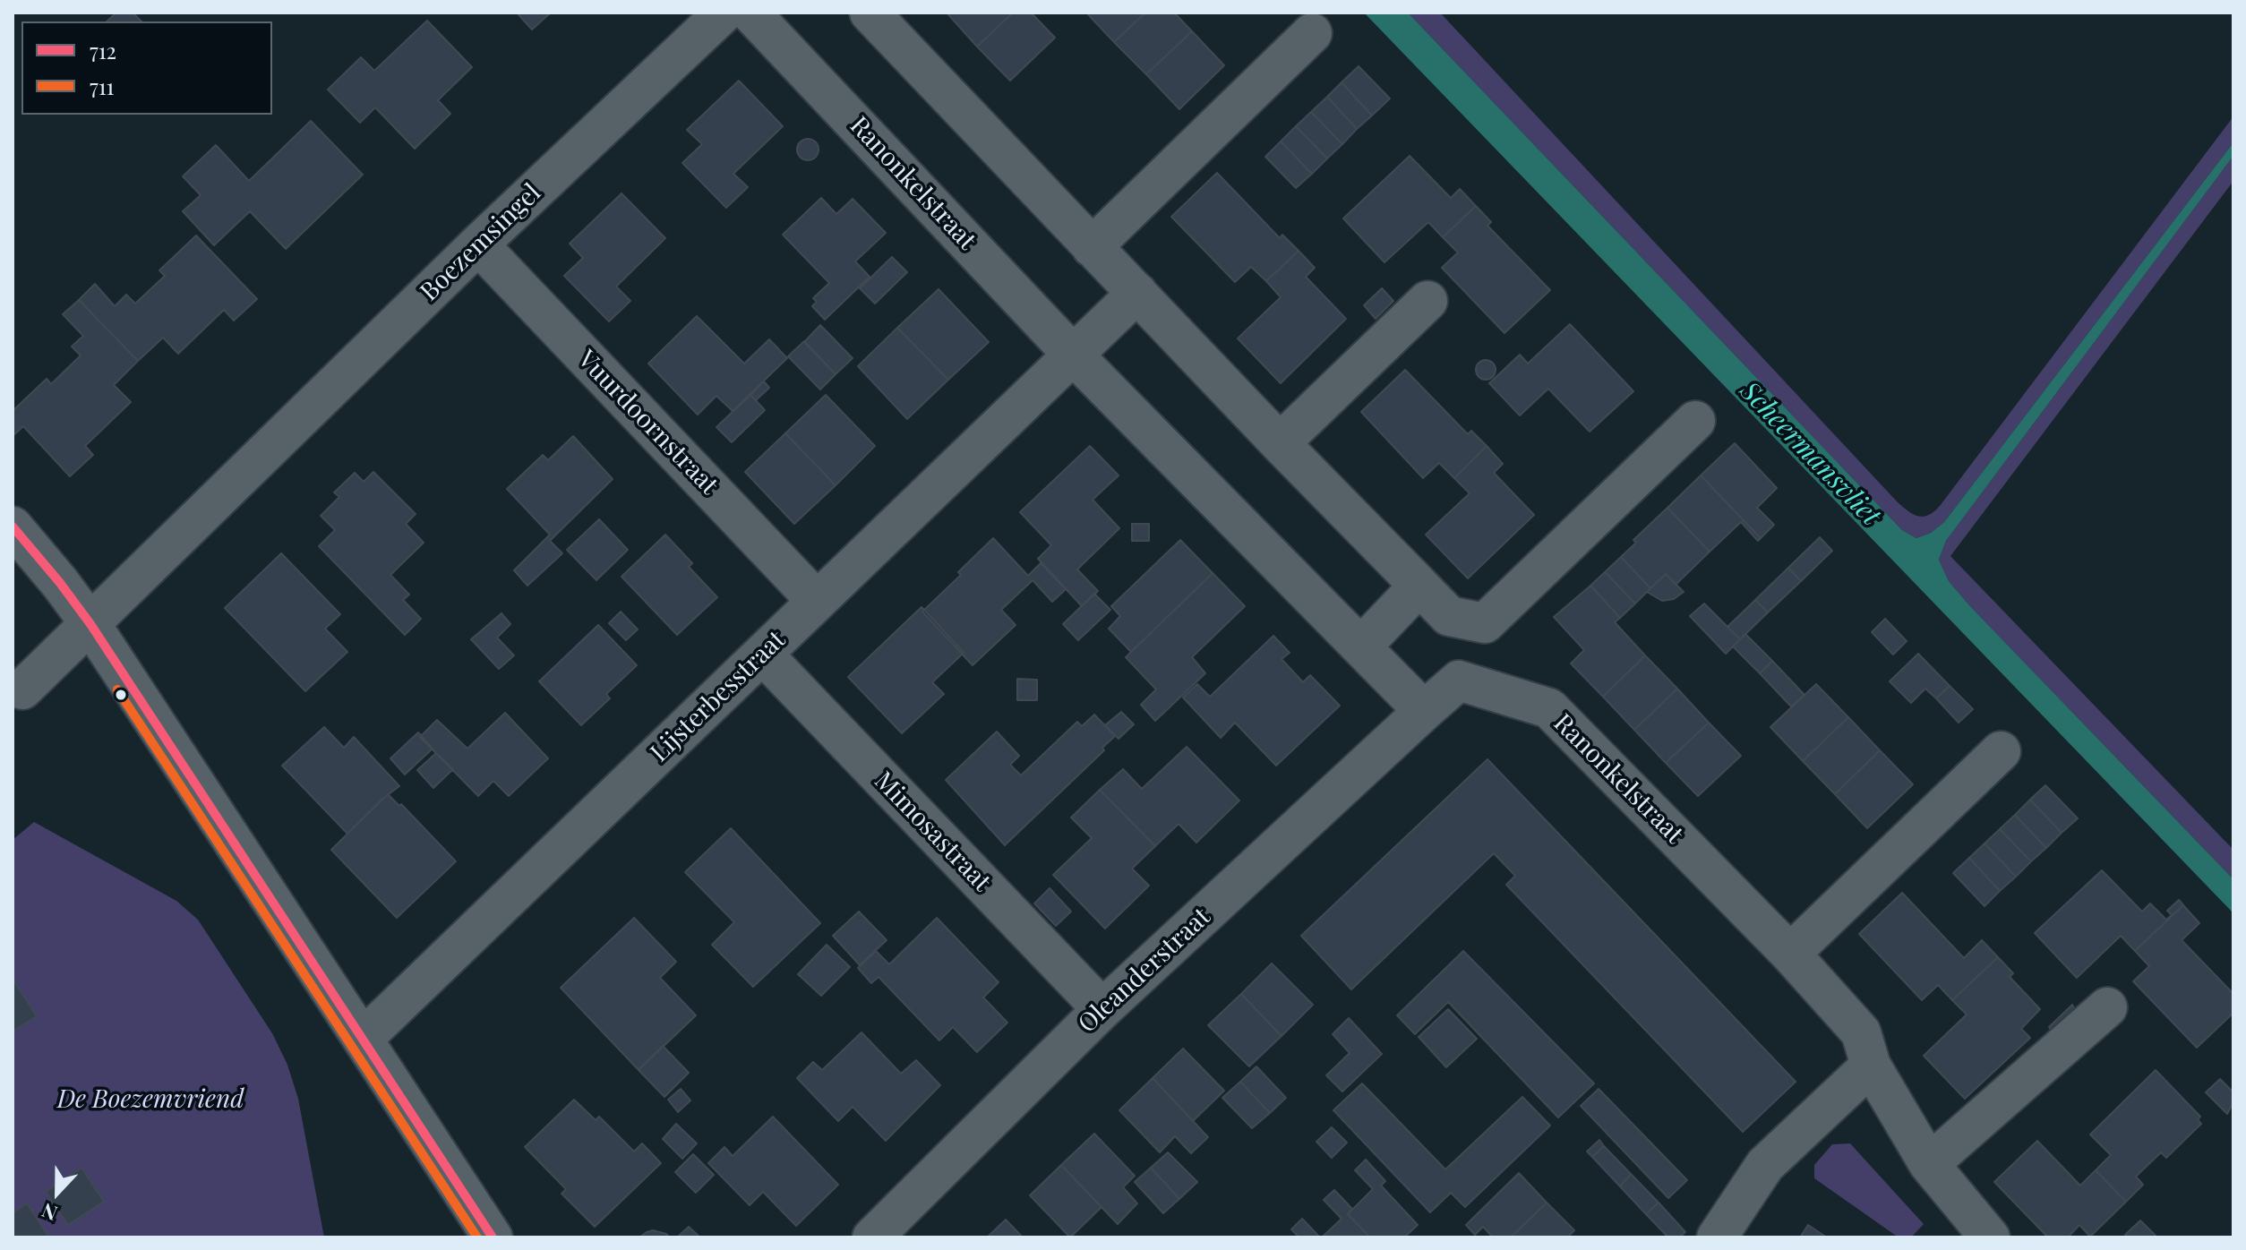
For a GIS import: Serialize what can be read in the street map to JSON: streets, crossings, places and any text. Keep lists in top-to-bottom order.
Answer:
{
  "streets": {
    "street": [
      "Ranonkelstraat",
      "Boezemsingel",
      "Vuurdoornstraat",
      "Lijsterbesstraat",
      "Mimosastraat",
      "Oleanderstraat"
    ]
  },
  "crossings": [
    ["Ranonkelstraat", "Lijsterbesstraat"],
    ["Ranonkelstraat", "Oleanderstraat"],
    ["Boezemsingel", "Vuurdoornstraat"],
    ["Vuurdoornstraat", "Lijsterbesstraat"],
    ["Lijsterbesstraat", "Mimosastraat"],
    ["Mimosastraat", "Oleanderstraat"]
  ],
  "water": ["Scheermansvliet"],
  "parks": ["De Boezemvriend"],
  "lines": ["transit line 712", "transit line 711"],
  "legend": ["712", "711"],
  "north": "bottom"
}
